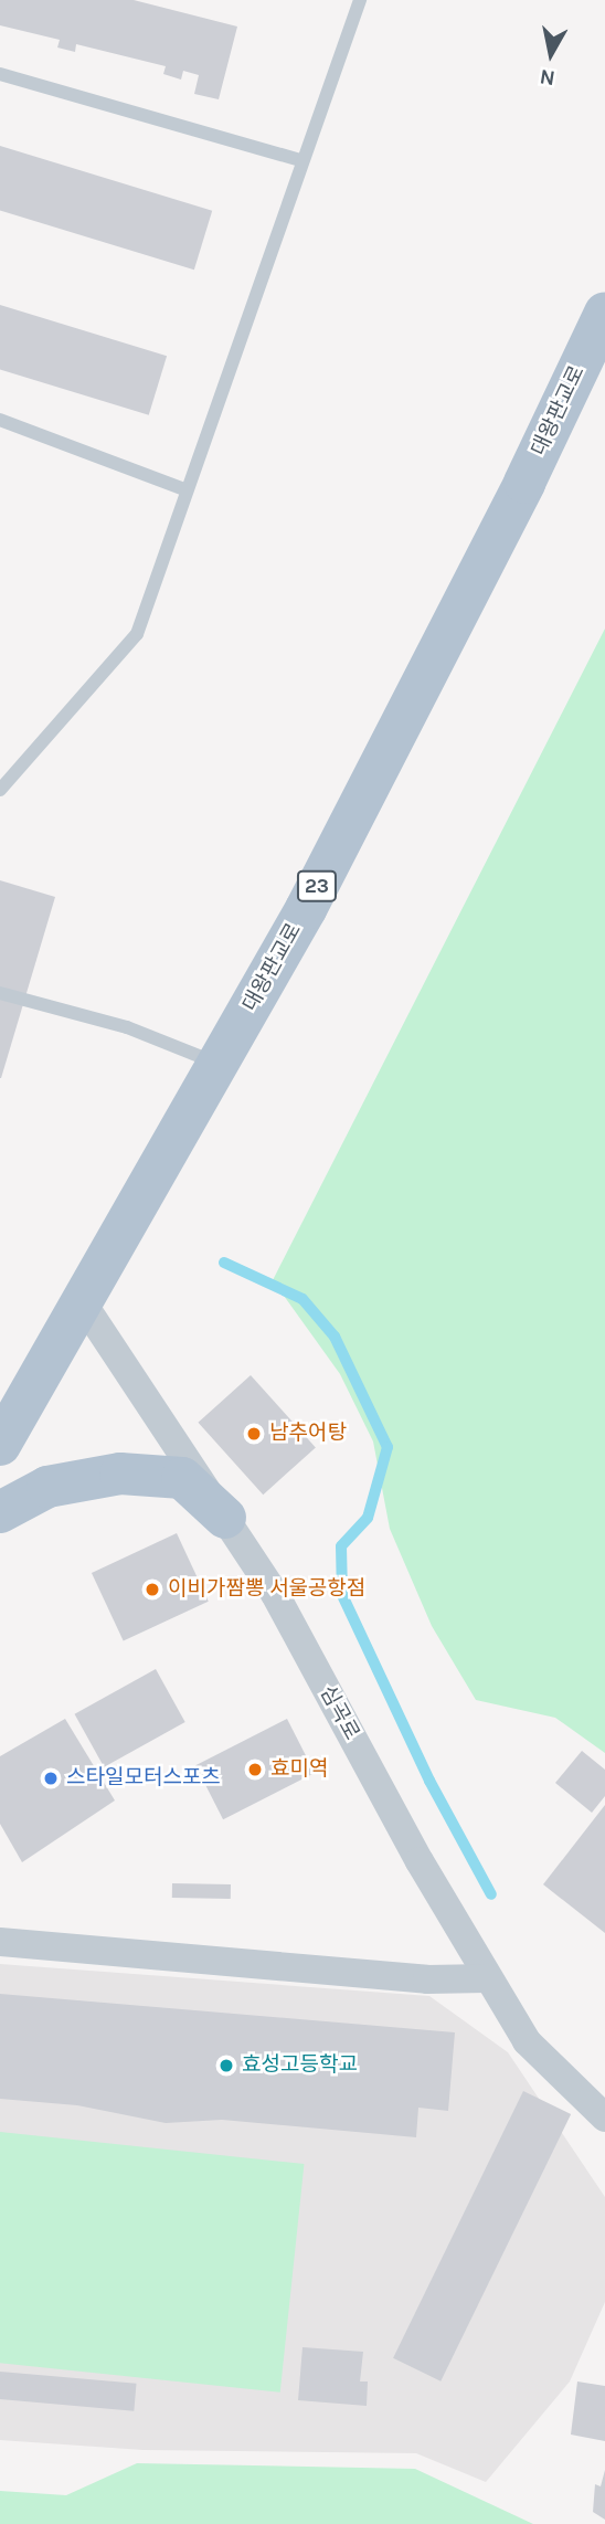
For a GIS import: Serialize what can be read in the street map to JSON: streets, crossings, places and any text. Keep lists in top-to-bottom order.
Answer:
{
  "streets": {
    "main road": ["대왕판교로", "23"],
    "street": ["심곡로"]
  },
  "crossings": [
    ["대왕판교로", "심곡로"]
  ],
  "places": [
    "남추어탕",
    "이비가짬뽕 서울공항점",
    "효미역",
    "스타일모터스포츠",
    "효성고등학교"
  ],
  "north": "bottom"
}
